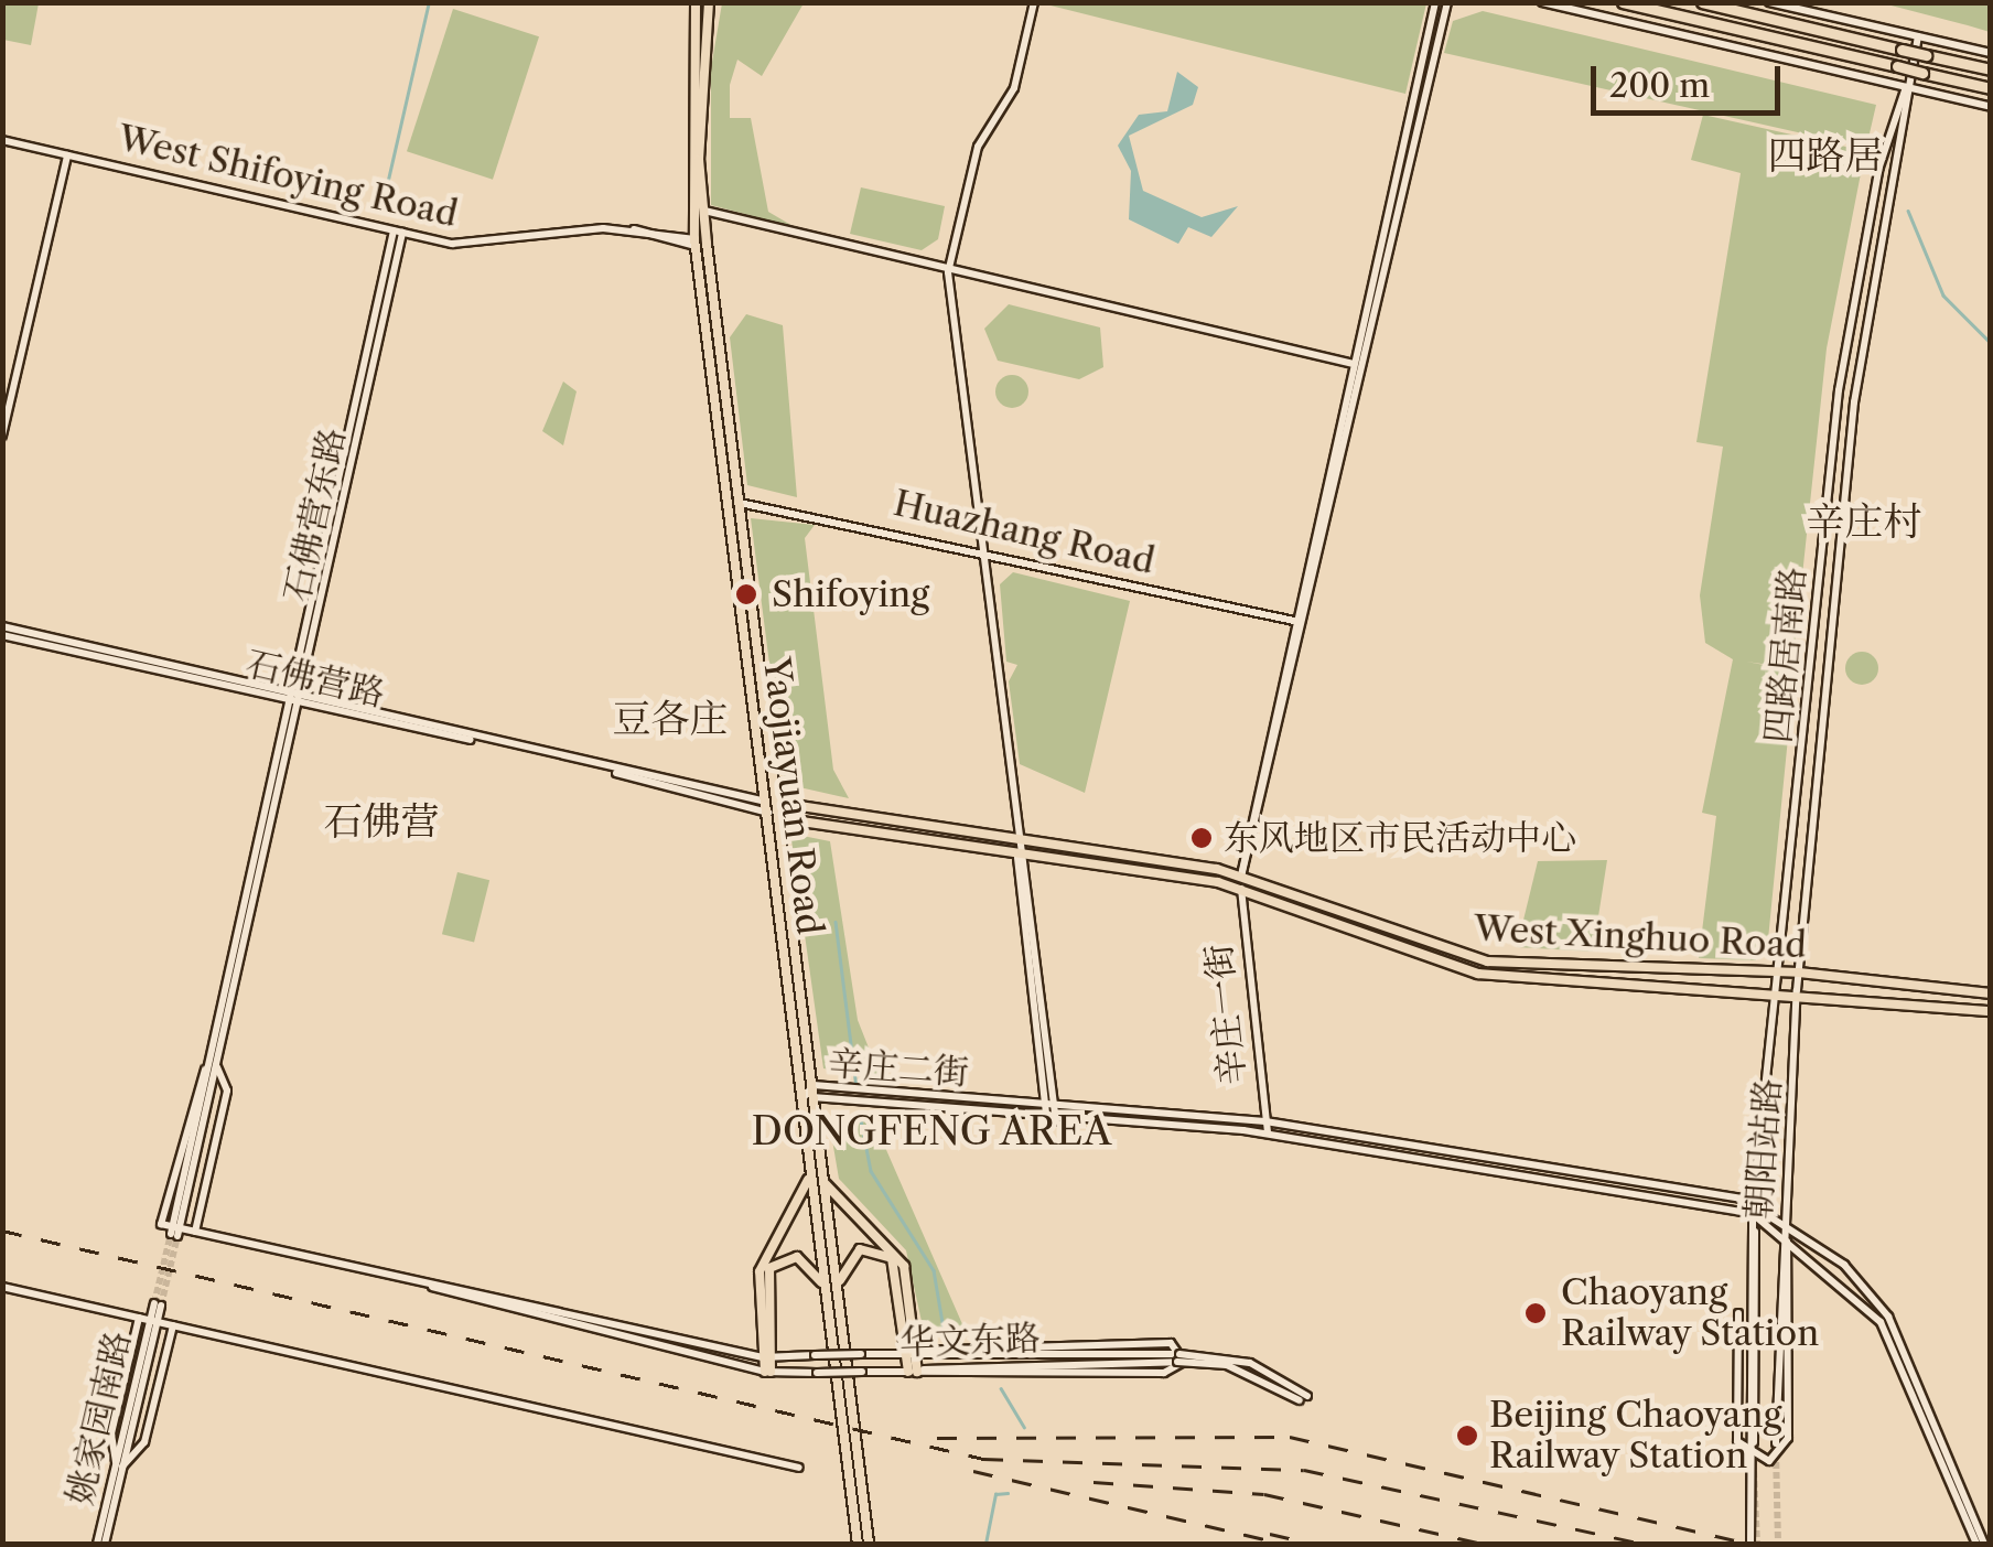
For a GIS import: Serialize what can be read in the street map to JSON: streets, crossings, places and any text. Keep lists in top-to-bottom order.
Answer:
{
  "streets": {
    "main road": ["Yaojiayuan Road", "West Xinghuo Road"],
    "street": [
      "West Shifoying Road",
      "石佛营东路",
      "Huazhang Road",
      "四路居南路",
      "石佛营路",
      "辛庄一街",
      "辛庄二街",
      "朝阳站路",
      "华文东路",
      "姚家园南路"
    ]
  },
  "crossings": [
    ["West Shifoying Road", "石佛营东路"],
    ["West Shifoying Road", "Yaojiayuan Road"],
    ["石佛营东路", "石佛营路"],
    ["Huazhang Road", "Yaojiayuan Road"],
    ["四路居南路", "West Xinghuo Road"],
    ["四路居南路", "朝阳站路"],
    ["石佛营路", "Yaojiayuan Road"],
    ["Yaojiayuan Road", "West Xinghuo Road"],
    ["Yaojiayuan Road", "辛庄二街"],
    ["West Xinghuo Road", "辛庄一街"],
    ["West Xinghuo Road", "朝阳站路"],
    ["辛庄一街", "辛庄二街"],
    ["辛庄二街", "朝阳站路"]
  ],
  "districts": [
    "四路居",
    "辛庄村",
    "豆各庄",
    "石佛营",
    "DONGFENG AREA"
  ],
  "places": [
    "Shifoying",
    "东风地区市民活动中心",
    "Chaoyang Railway Station",
    "Beijing Chaoyang Railway Station"
  ],
  "scale_bar": "200 m"
}
